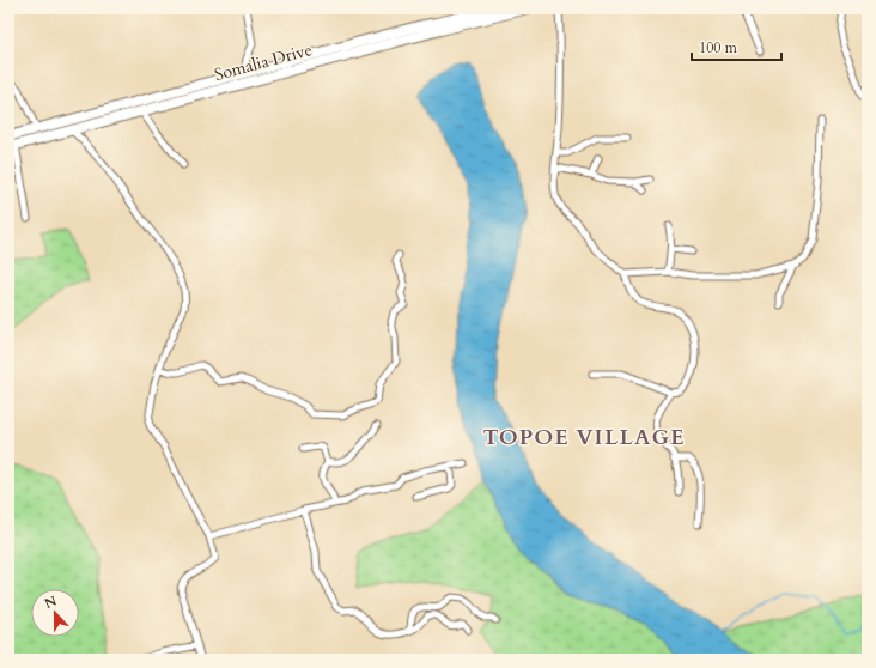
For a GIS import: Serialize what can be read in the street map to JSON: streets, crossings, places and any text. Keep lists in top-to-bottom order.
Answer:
{
  "streets": {
    "main road": ["Somalia Drive"]
  },
  "districts": ["TOPOE VILLAGE"],
  "scale_bar": "100 m",
  "north": "top"
}
